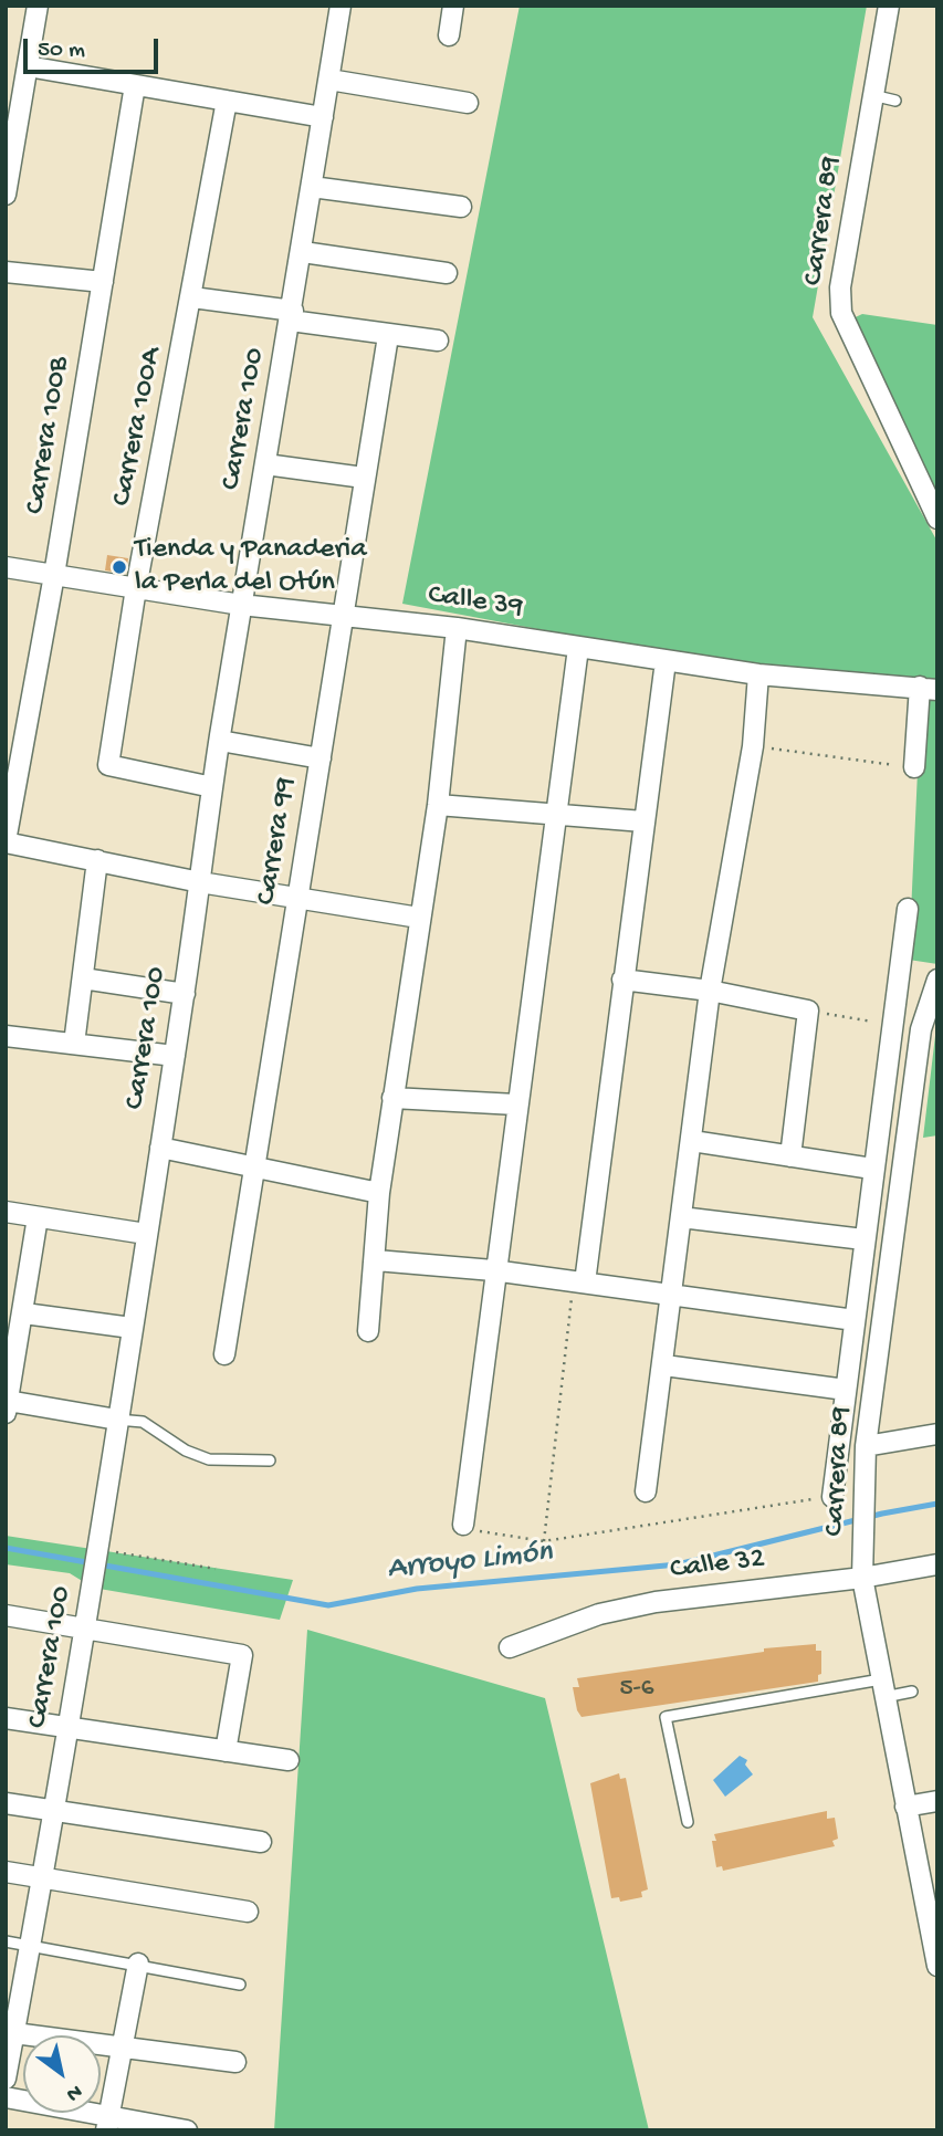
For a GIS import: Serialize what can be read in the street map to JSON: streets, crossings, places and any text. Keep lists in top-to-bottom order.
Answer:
{
  "streets": {
    "street": [
      "Carrera 89",
      "Carrera 100",
      "Carrera 100A",
      "Carrera 100B",
      "Calle 39",
      "Carrera 99",
      "Calle 32"
    ]
  },
  "crossings": [
    ["Carrera 89", "Calle 32"],
    ["Carrera 100", "Carrera 100A"],
    ["Carrera 100", "Calle 39"],
    ["Carrera 100A", "Calle 39"],
    ["Carrera 100B", "Calle 39"],
    ["Calle 39", "Carrera 99"]
  ],
  "water": ["Arroyo Limón"],
  "places": ["Tienda y Panaderia la Perla del Otún"],
  "house_numbers": ["5-6"],
  "scale_bar": "50 m",
  "north": "bottom right"
}
